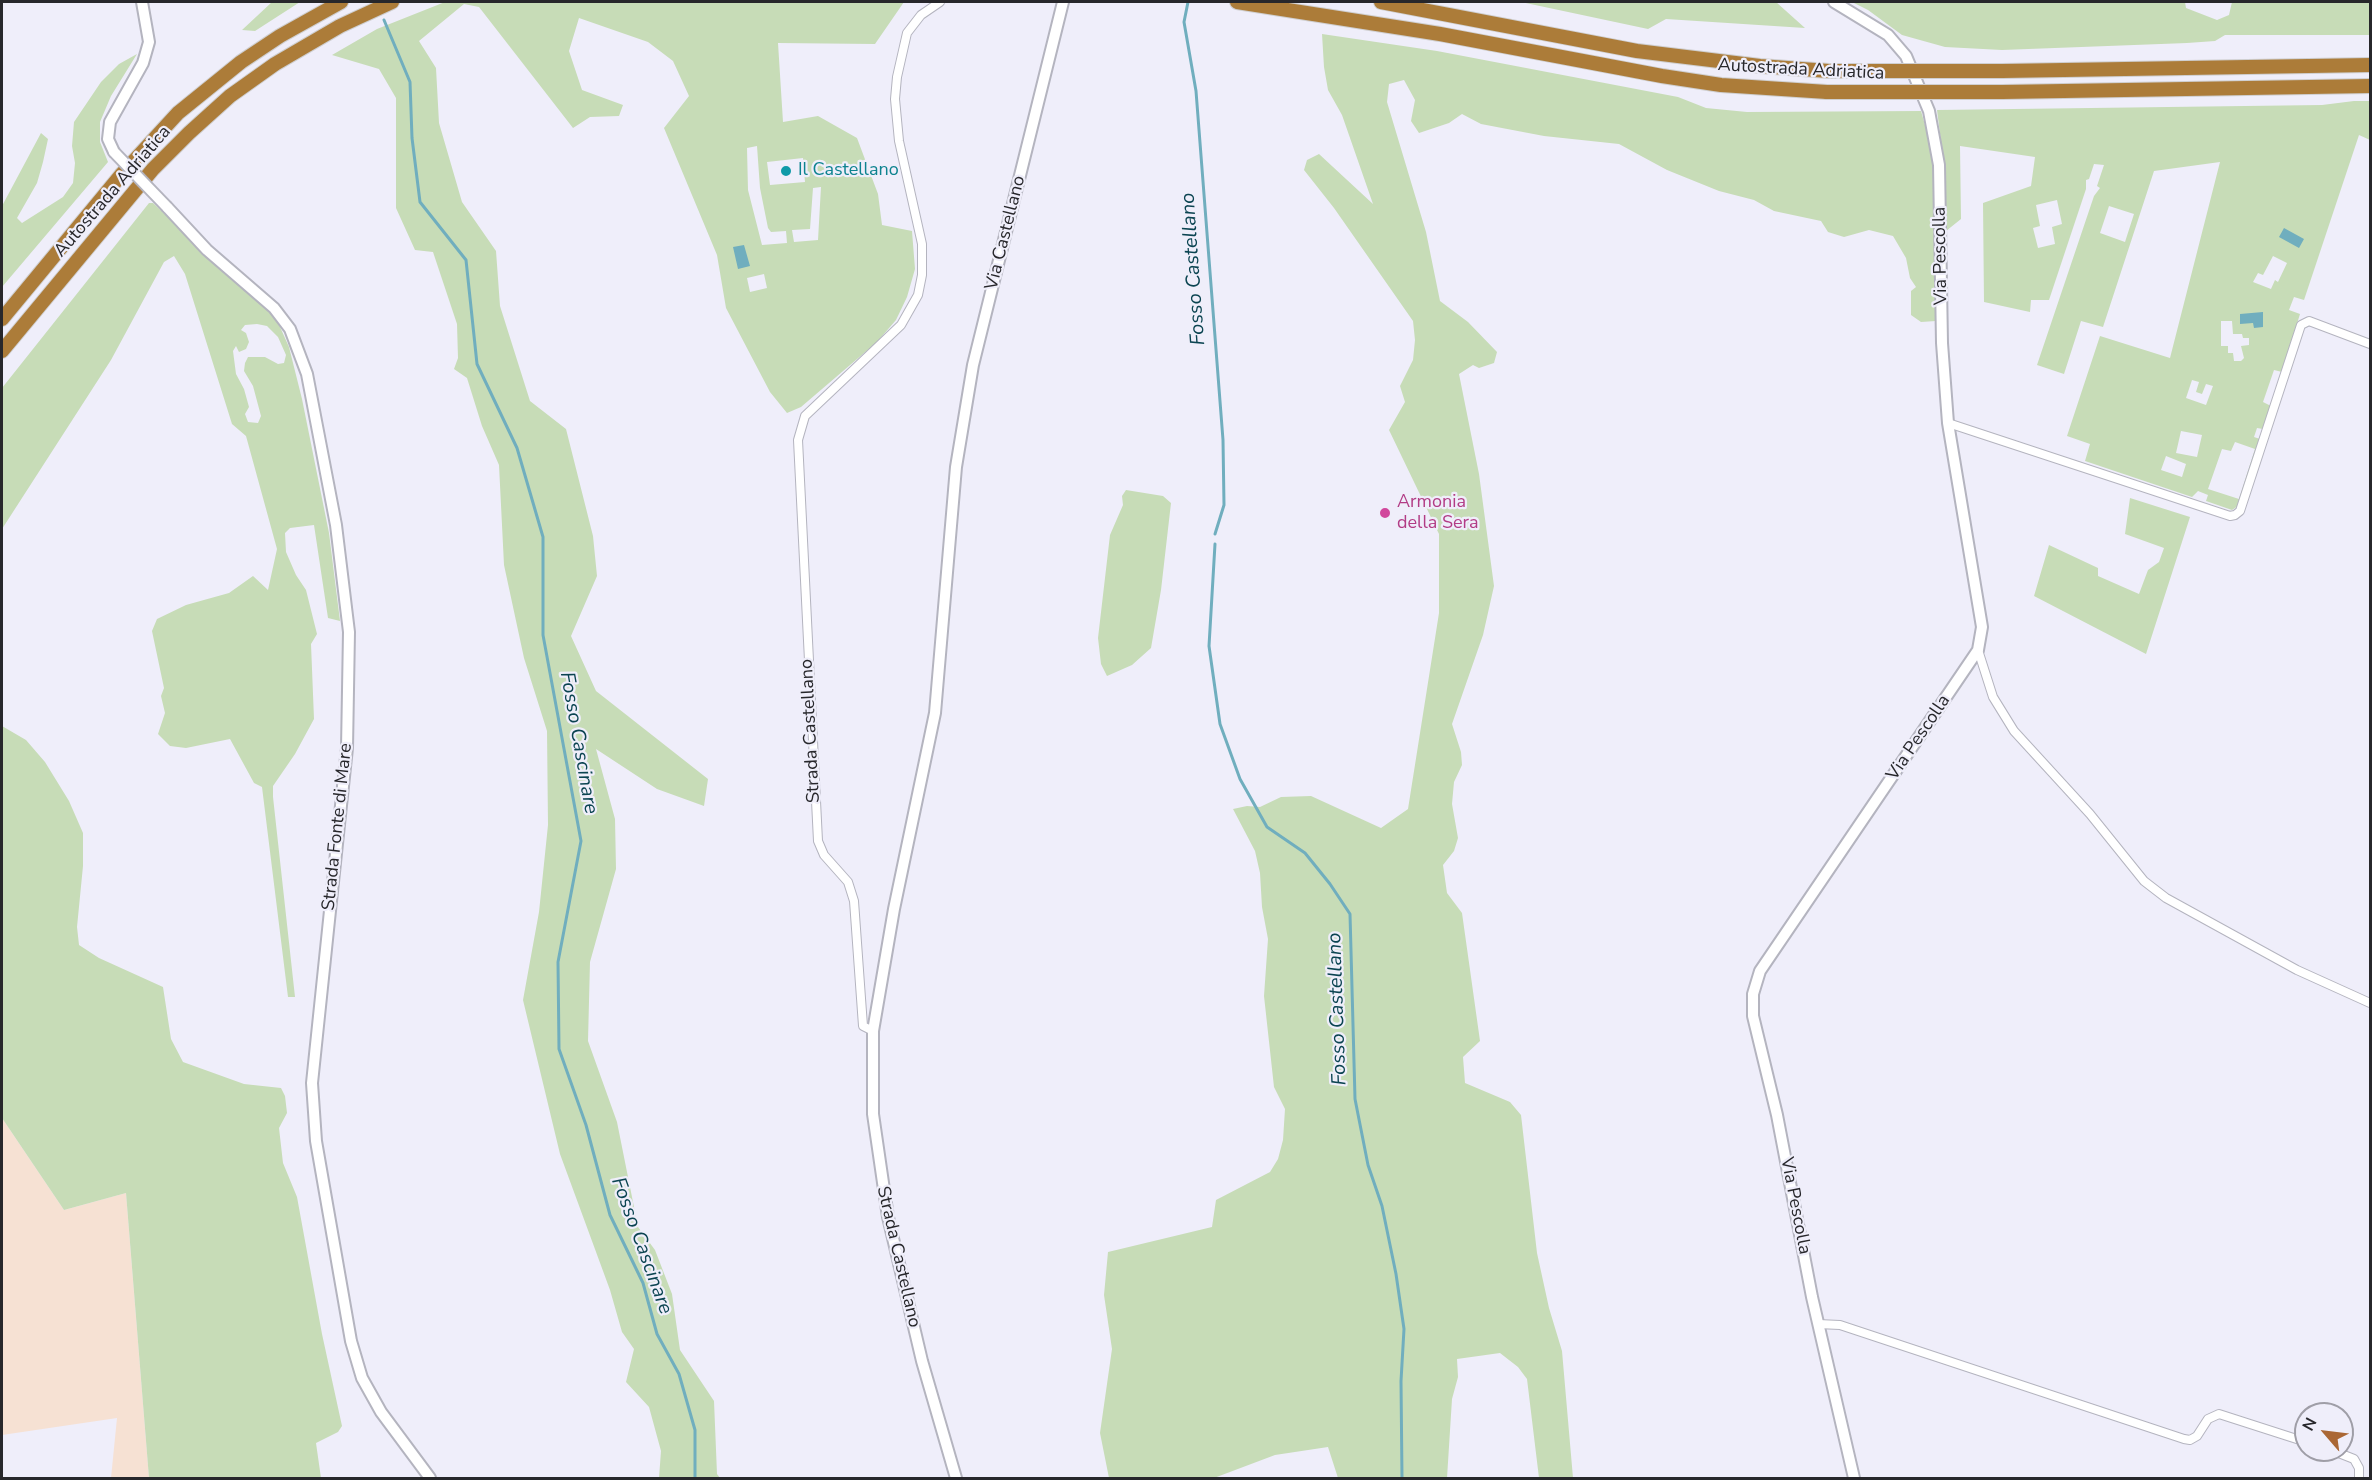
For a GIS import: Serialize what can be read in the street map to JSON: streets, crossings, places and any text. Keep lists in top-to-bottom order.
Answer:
{
  "streets": {
    "highway": ["Autostrada Adriatica"],
    "street": [
      "Via Castellano",
      "Via Pescolla",
      "Strada Castellano",
      "Strada Fonte di Mare"
    ]
  },
  "crossings": [
    ["Via Castellano", "Strada Castellano"]
  ],
  "water": ["Fosso Castellano", "Fosso Cascinare"],
  "places": ["Il Castellano", "Armonia della Sera"],
  "north": "top left"
}
